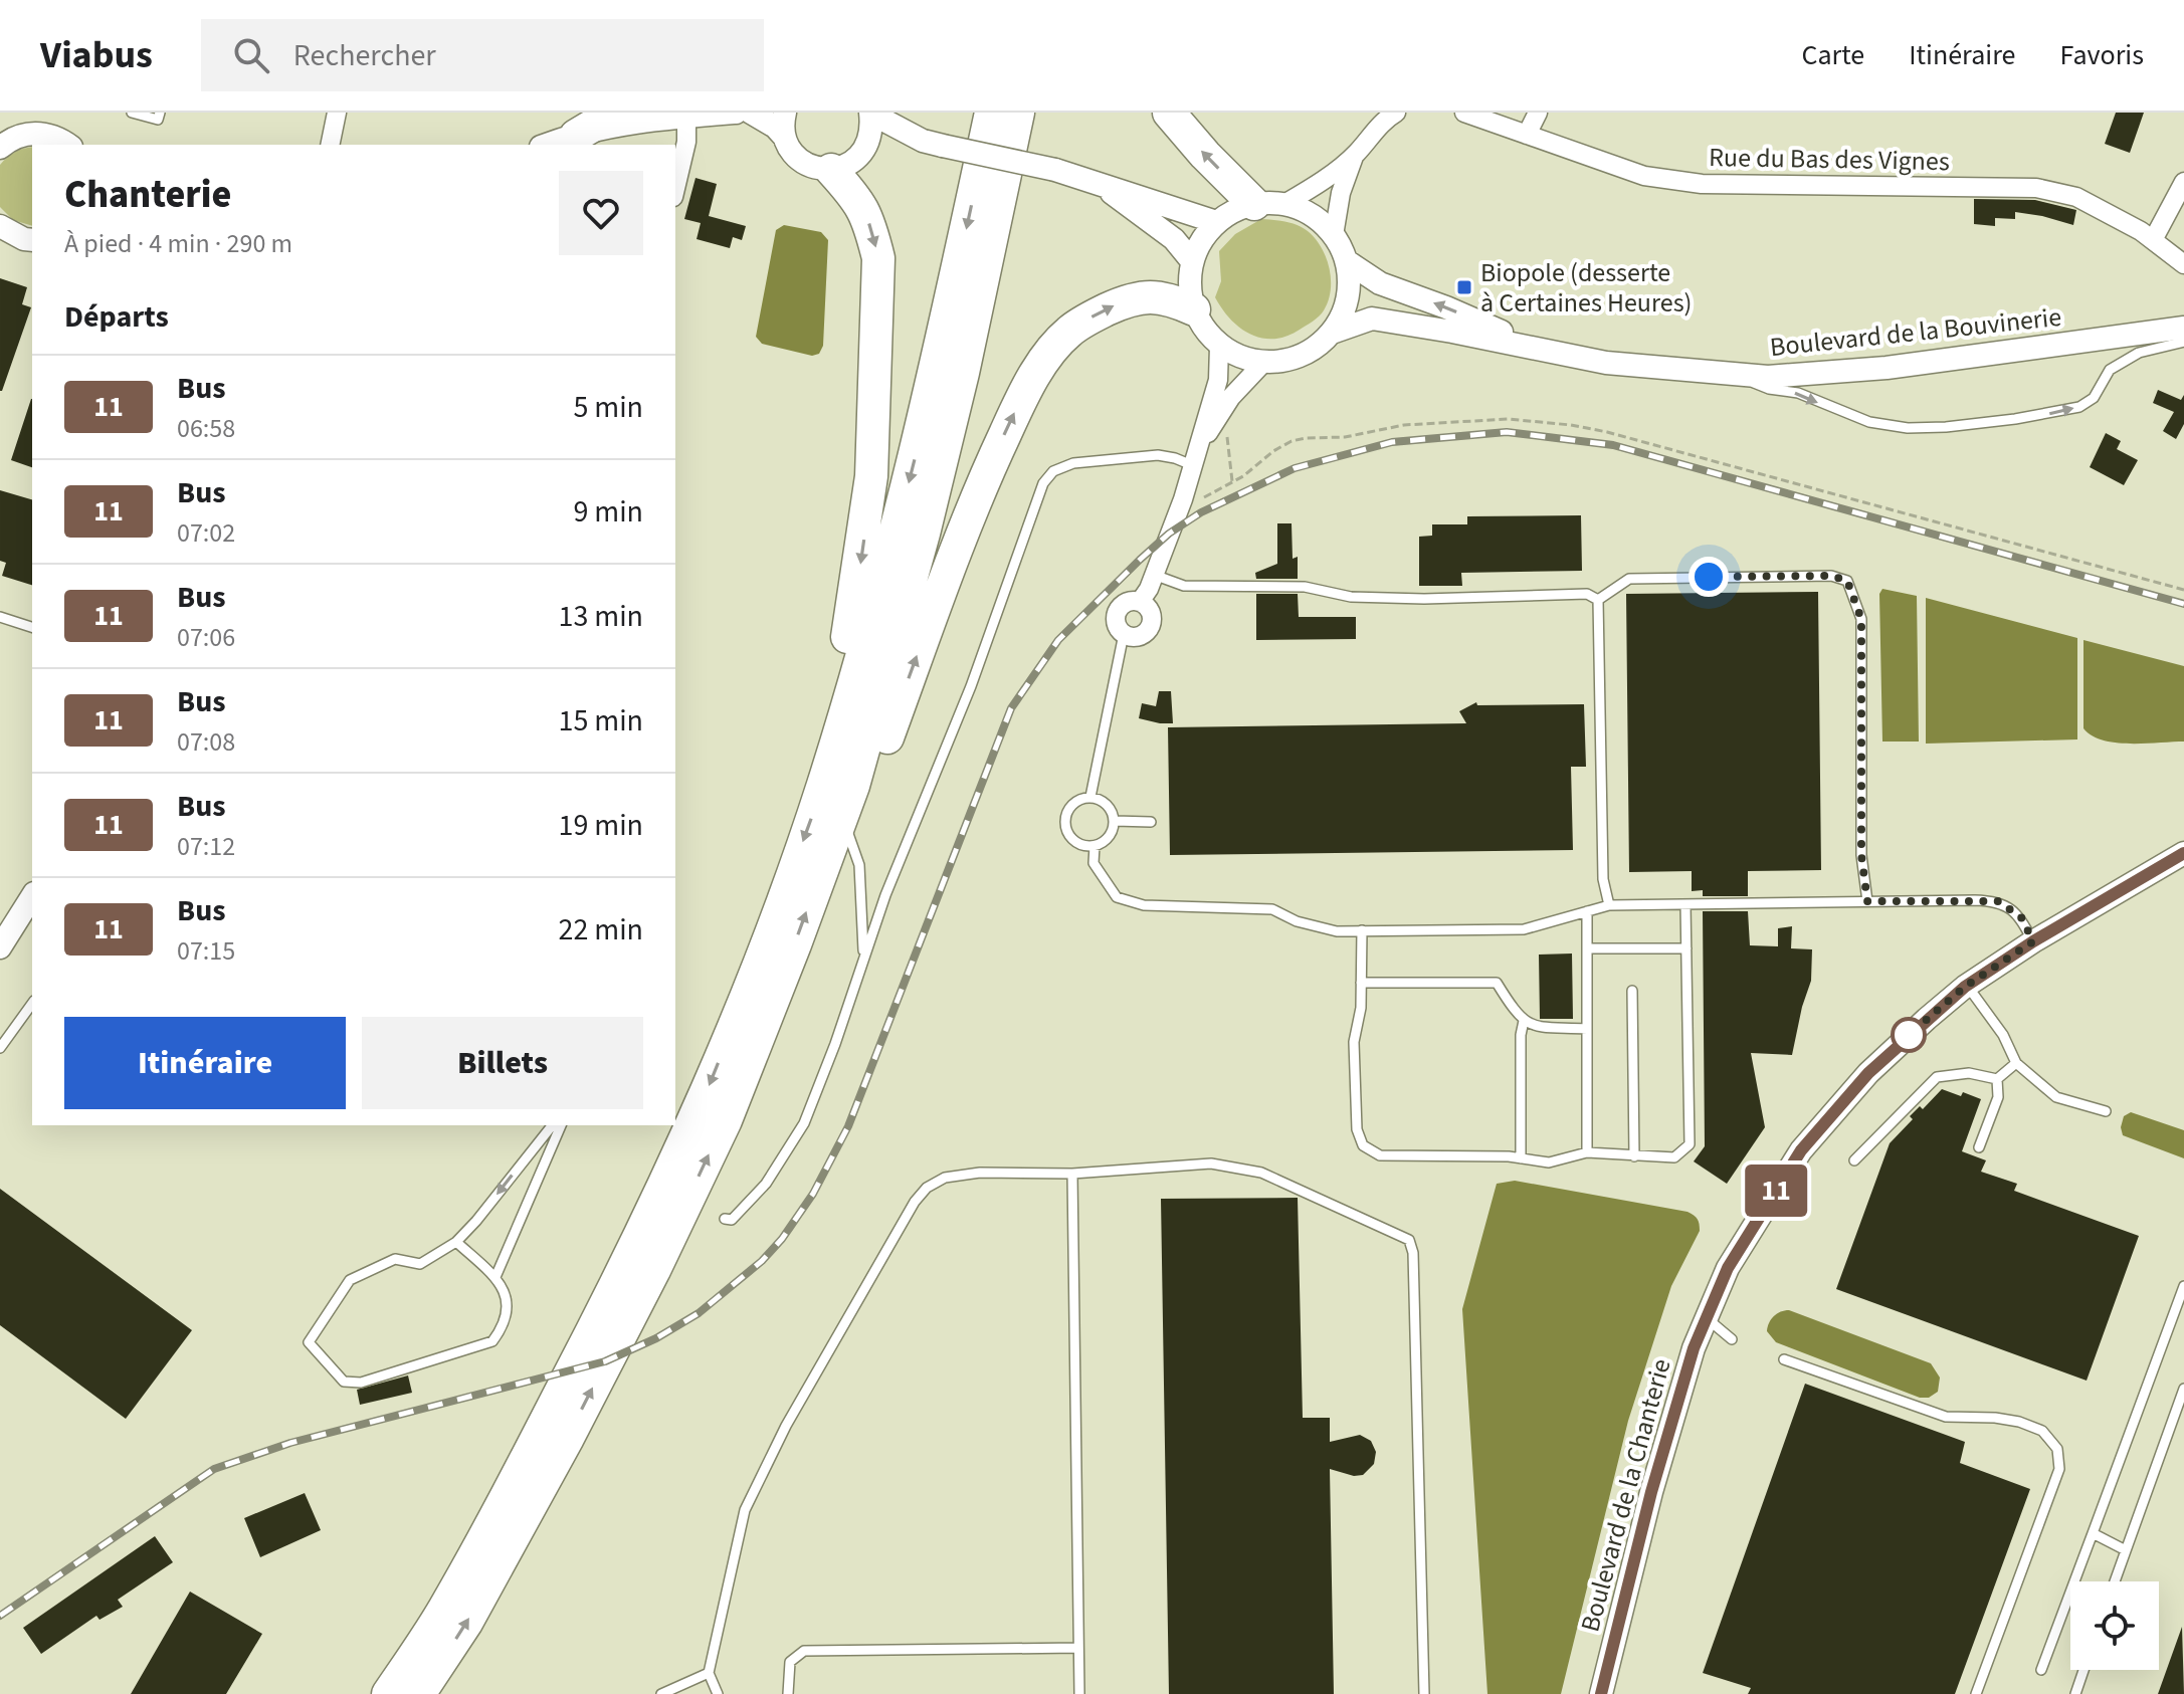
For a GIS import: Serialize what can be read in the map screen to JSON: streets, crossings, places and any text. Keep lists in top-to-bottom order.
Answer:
{
  "streets": {
    "street": ["Rue du Bas des Vignes", "Boulevard de la Bouvinerie", "Boulevard de la Chanterie"]
  },
  "places": {
    "transit": ["Biopole (desserte à Certaines Heures)"]
  },
  "lines": ["bus line 11"],
  "page": {
    "header": "Viabus",
    "search": "Rechercher",
    "nav": ["Carte", "Itinéraire", "Favoris"],
    "on_map": "11",
    "heading": [
      ["Chanterie", "À pied · 4 min · 290 m"],
      "Départs"
    ],
    "list": [
      {
        "mark": "11",
        "name": "Bus",
        "note": "06:58",
        "value": "5 min"
      },
      {
        "mark": "11",
        "name": "Bus",
        "note": "07:02",
        "value": "9 min"
      },
      {
        "mark": "11",
        "name": "Bus",
        "note": "07:06",
        "value": "13 min"
      },
      {
        "mark": "11",
        "name": "Bus",
        "note": "07:08",
        "value": "15 min"
      },
      {
        "mark": "11",
        "name": "Bus",
        "note": "07:12",
        "value": "19 min"
      },
      {
        "mark": "11",
        "name": "Bus",
        "note": "07:15",
        "value": "22 min"
      }
    ],
    "buttons": ["Itinéraire", "Billets"]
  }
}
